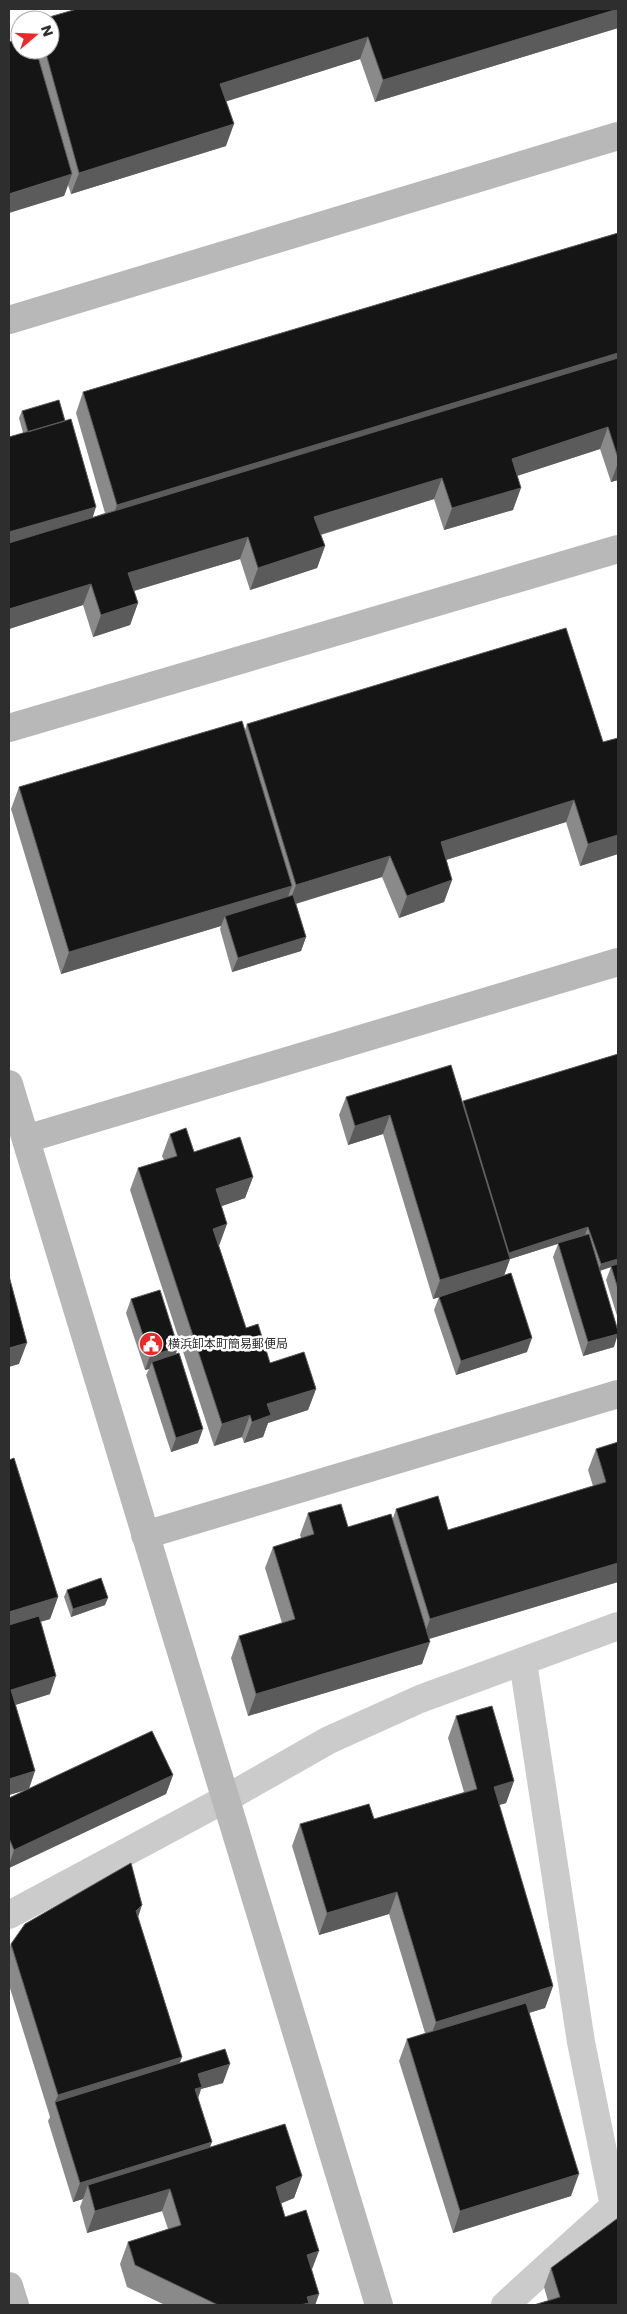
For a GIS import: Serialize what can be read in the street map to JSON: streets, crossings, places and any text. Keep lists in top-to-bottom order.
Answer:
{
  "places": {
    "public building": ["横浜卸本町簡易郵便局"]
  },
  "north": "right"
}
